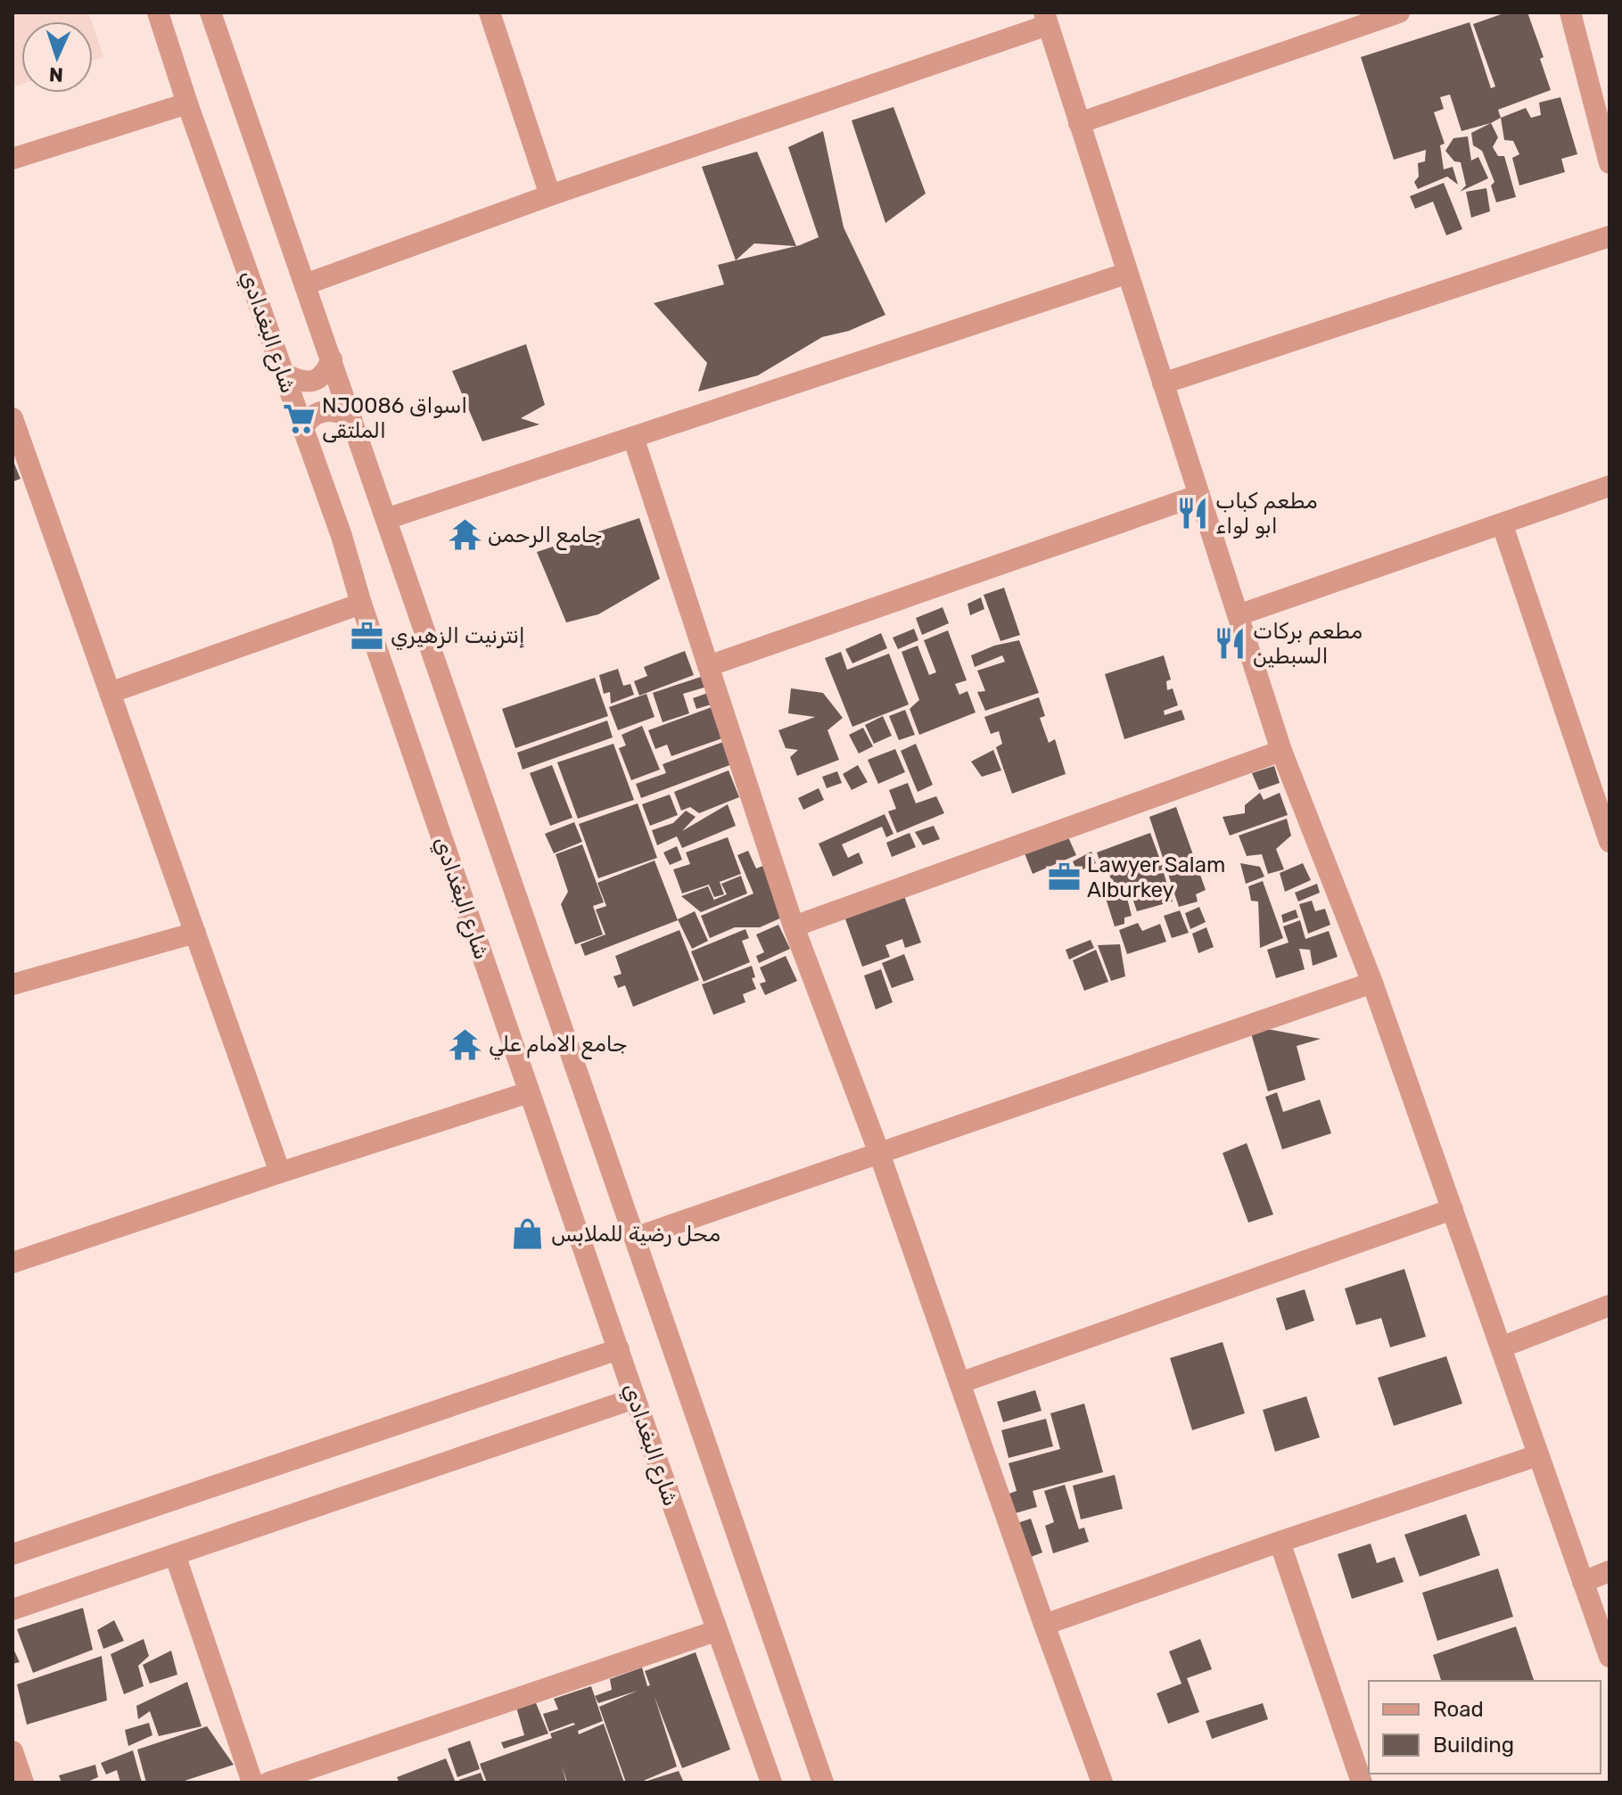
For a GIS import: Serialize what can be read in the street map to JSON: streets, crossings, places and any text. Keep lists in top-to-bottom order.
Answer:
{
  "streets": {
    "street": ["شارع البغدادي"]
  },
  "places": {
    "supermarket": ["NJ0086 اسواق الملتقى"],
    "restaurant": ["مطعم كباب ابو لواء", "مطعم بركات السبطين"],
    "temple": ["جامع الرحمن", "جامع الامام علي"],
    "office": ["إنترنيت الزهيري", "Lawyer Salam Alburkey"],
    "shop": ["محل رضية للملابس"]
  },
  "legend": ["Road", "Building"],
  "north": "bottom"
}
